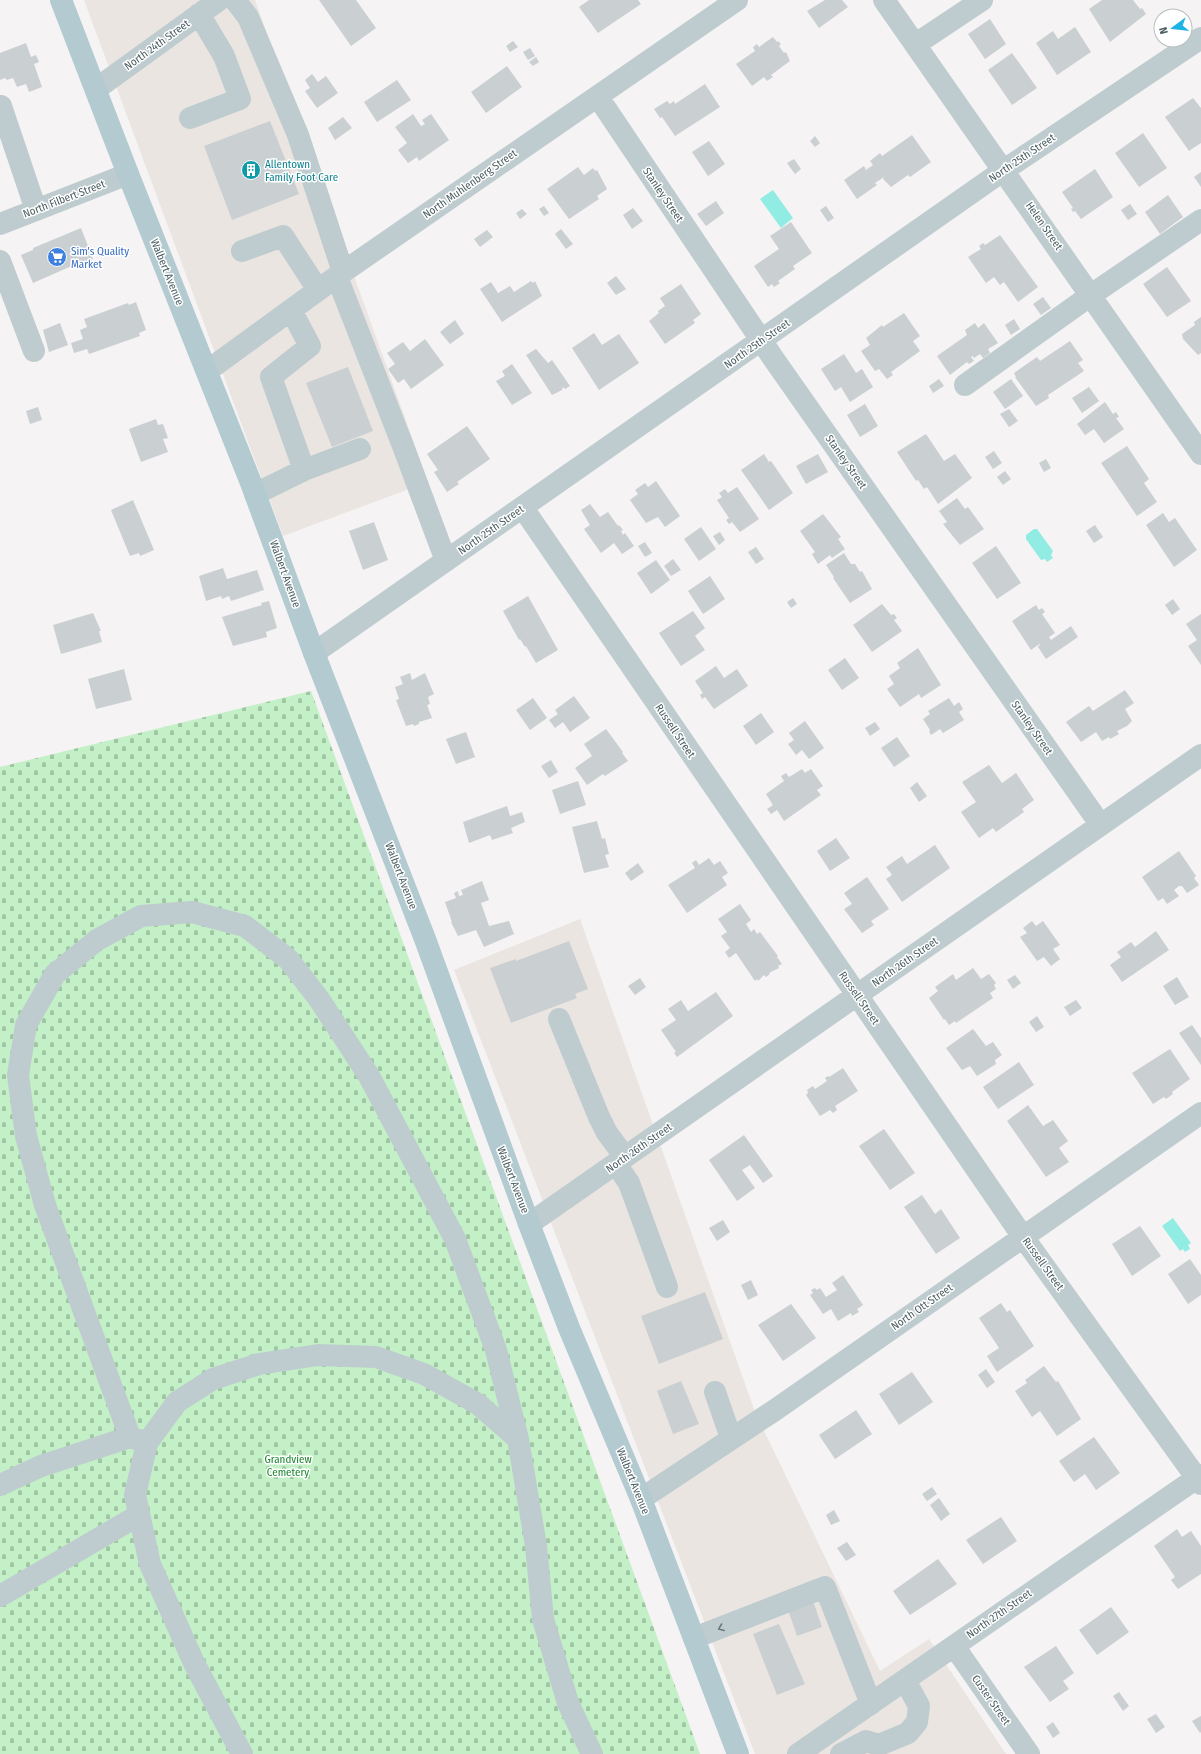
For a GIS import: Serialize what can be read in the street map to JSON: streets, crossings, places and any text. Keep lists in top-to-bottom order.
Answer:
{
  "streets": {
    "main road": ["Walbert Avenue"],
    "street": [
      "North 24th Street",
      "North 25th Street",
      "North Muhlenberg Street",
      "Stanley Street",
      "North Filbert Street",
      "Helen Street",
      "Russell Street",
      "North 26th Street",
      "North Ott Street",
      "North 27th Street",
      "Custer Street"
    ]
  },
  "crossings": [
    ["North 24th Street", "Walbert Avenue"],
    ["North 25th Street", "Stanley Street"],
    ["North 25th Street", "Helen Street"],
    ["North 25th Street", "Walbert Avenue"],
    ["North 25th Street", "Russell Street"],
    ["North Muhlenberg Street", "Stanley Street"],
    ["North Muhlenberg Street", "Walbert Avenue"],
    ["Stanley Street", "North 26th Street"],
    ["North Filbert Street", "Walbert Avenue"],
    ["Walbert Avenue", "North 26th Street"],
    ["Walbert Avenue", "North Ott Street"],
    ["Russell Street", "North 26th Street"],
    ["Russell Street", "North Ott Street"],
    ["Russell Street", "North 27th Street"],
    ["North 27th Street", "Custer Street"]
  ],
  "parks": ["Grandview Cemetery"],
  "places": {
    "building": ["Allentown Family Foot Care"],
    "supermarket": ["Sim's Quality Market"]
  },
  "north": "left"
}
